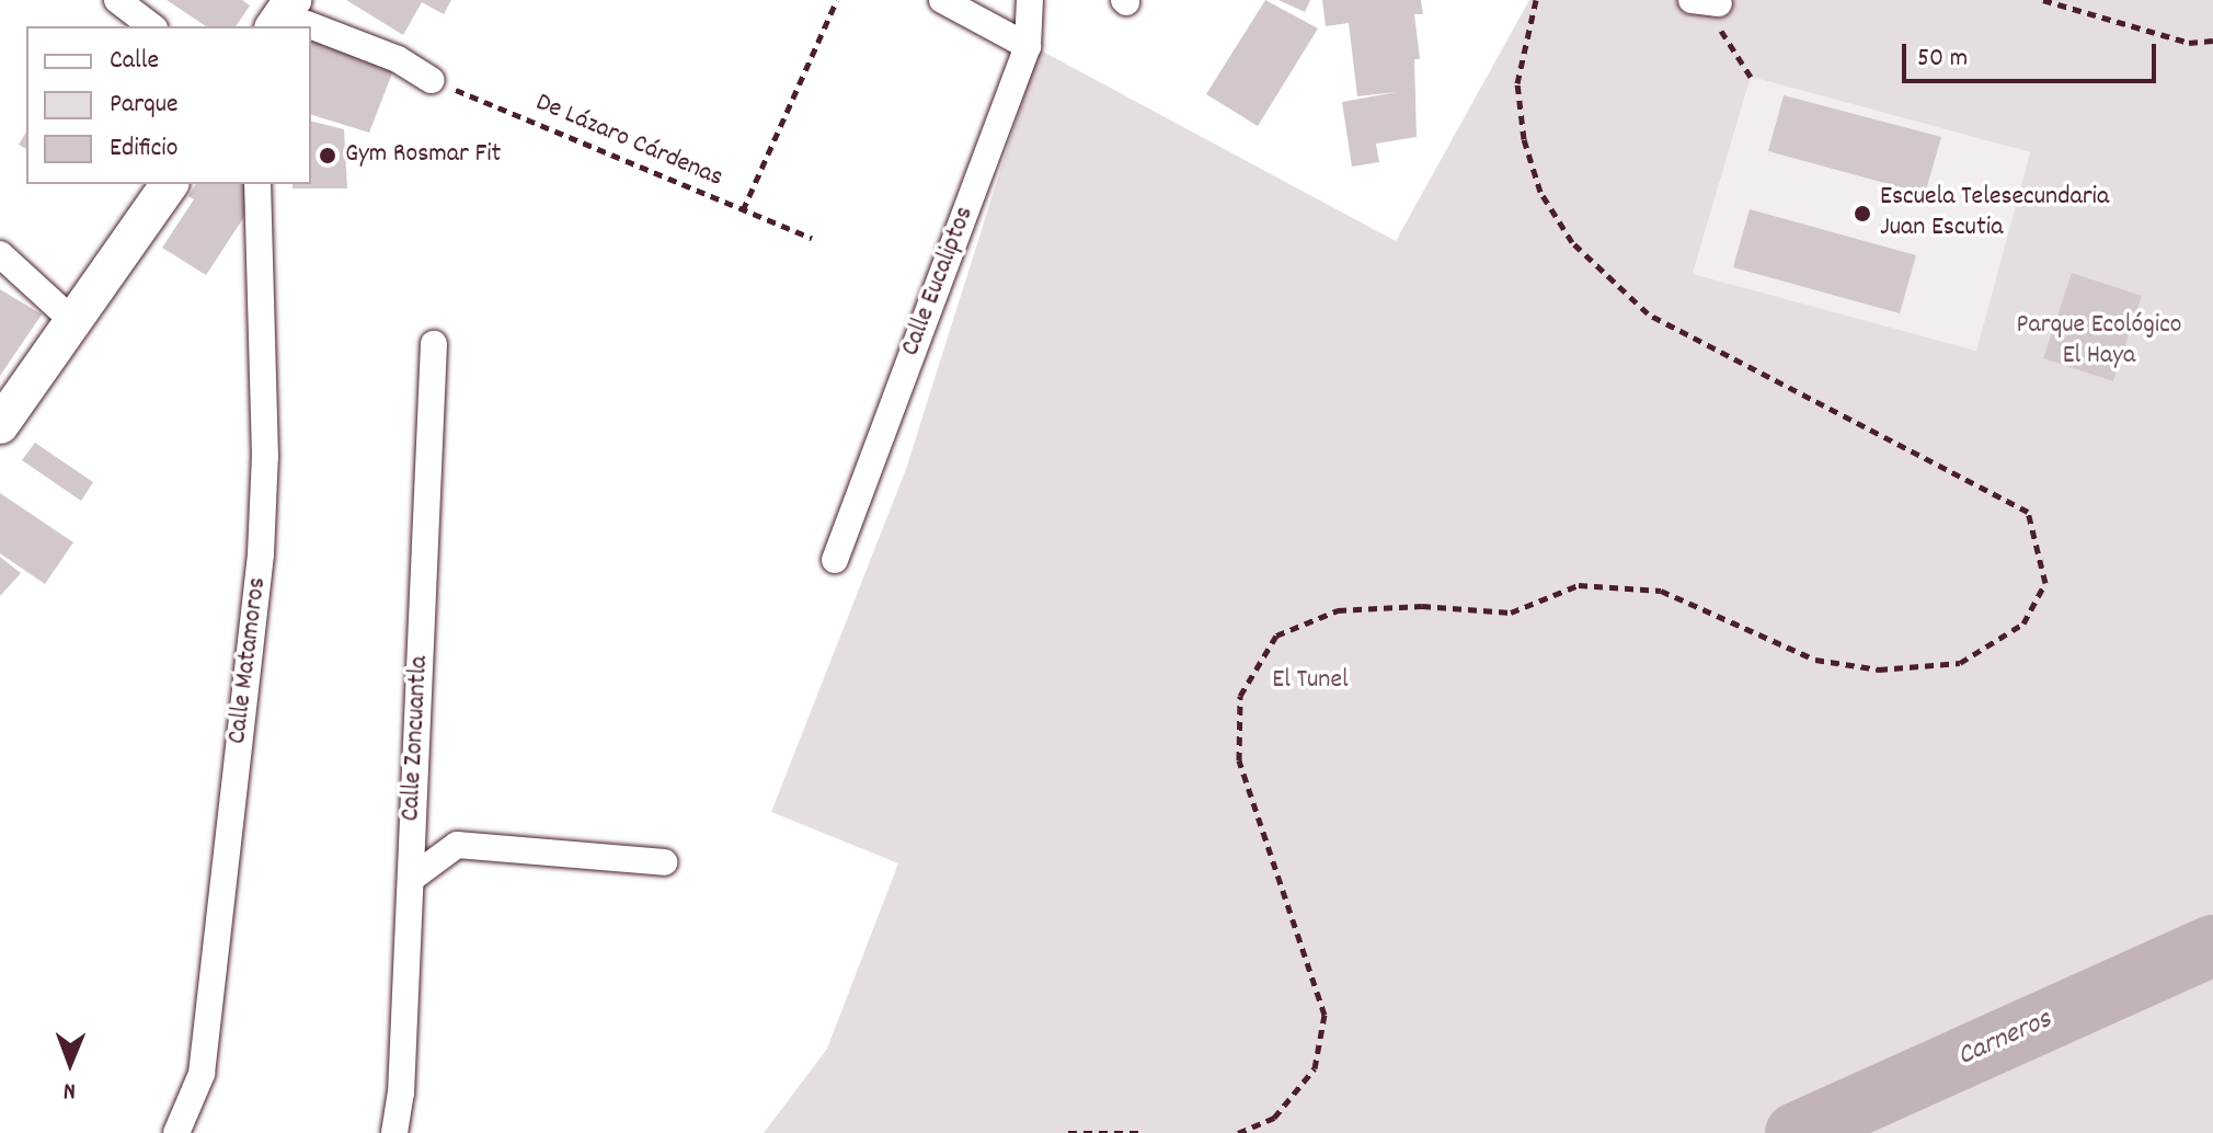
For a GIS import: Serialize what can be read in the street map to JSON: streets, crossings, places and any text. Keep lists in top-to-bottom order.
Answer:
{
  "streets": {
    "street": ["Calle Eucaliptos", "Calle Matamoros", "Calle Zoncuantla"],
    "path": ["De Lázaro Cárdenas"]
  },
  "water": ["Carneros"],
  "parks": ["Parque Ecológico El Haya", "El Tunel"],
  "places": ["Gym Rosmar Fit", "Escuela Telesecundaria Juan Escutia"],
  "legend": ["Calle", "Parque", "Edificio"],
  "scale_bar": "50 m",
  "north": "bottom"
}
